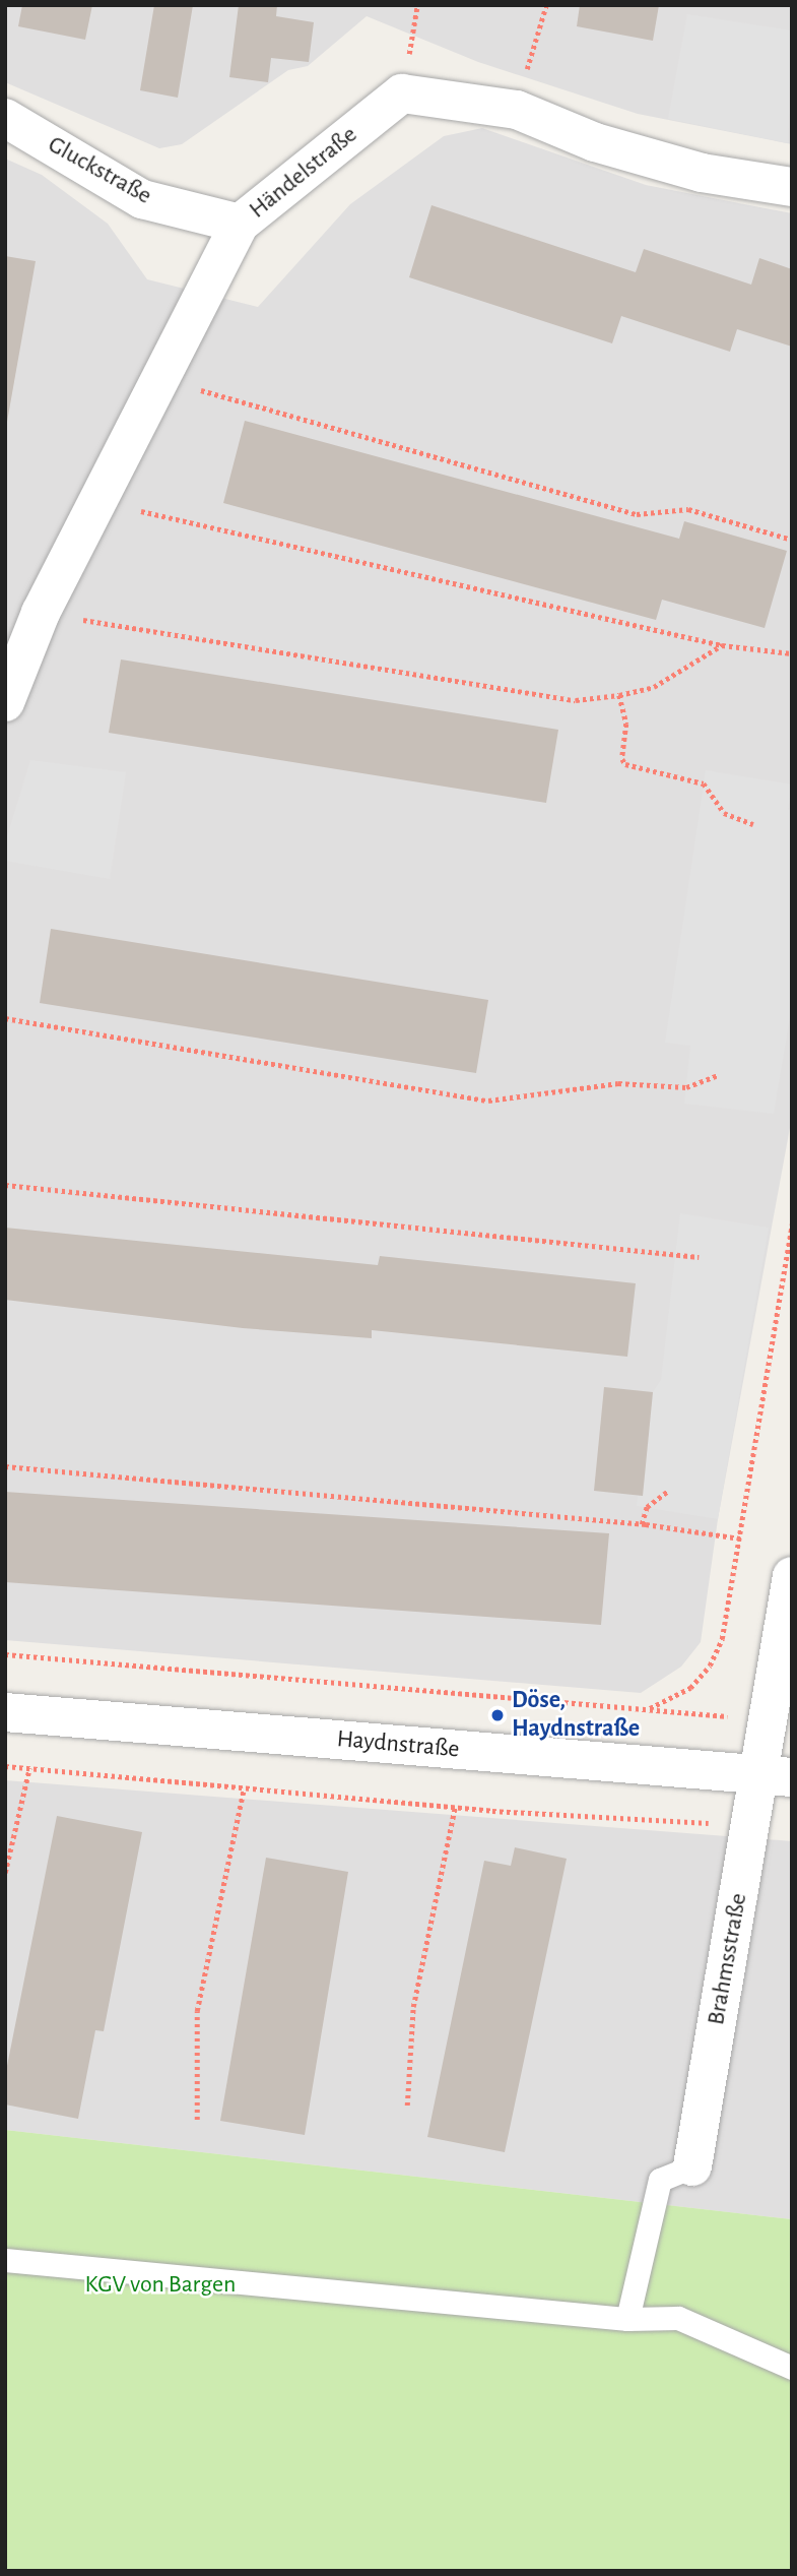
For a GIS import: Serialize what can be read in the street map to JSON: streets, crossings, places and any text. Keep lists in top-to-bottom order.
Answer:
{
  "streets": {
    "street": [
      "Gluckstraße",
      "Händelstraße",
      "Haydnstraße",
      "Brahmsstraße"
    ]
  },
  "crossings": [
    ["Gluckstraße", "Händelstraße"],
    ["Haydnstraße", "Brahmsstraße"]
  ],
  "parks": ["KGV von Bargen"],
  "places": ["Döse, Haydnstraße"]
}
